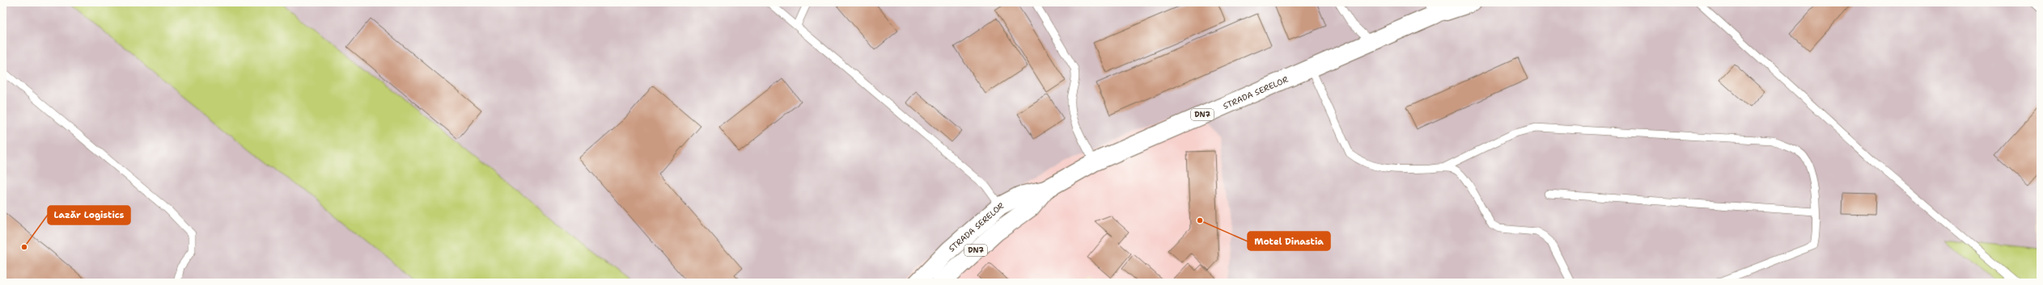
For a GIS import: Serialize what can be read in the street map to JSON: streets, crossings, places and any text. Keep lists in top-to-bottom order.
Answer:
{
  "streets": {
    "highway": ["STRADA SERELOR", "DN7"]
  },
  "crossings": [
    ["STRADA SERELOR", "DN7"]
  ],
  "places": ["Motel Dinastia", "Lazăr Logistics"]
}
